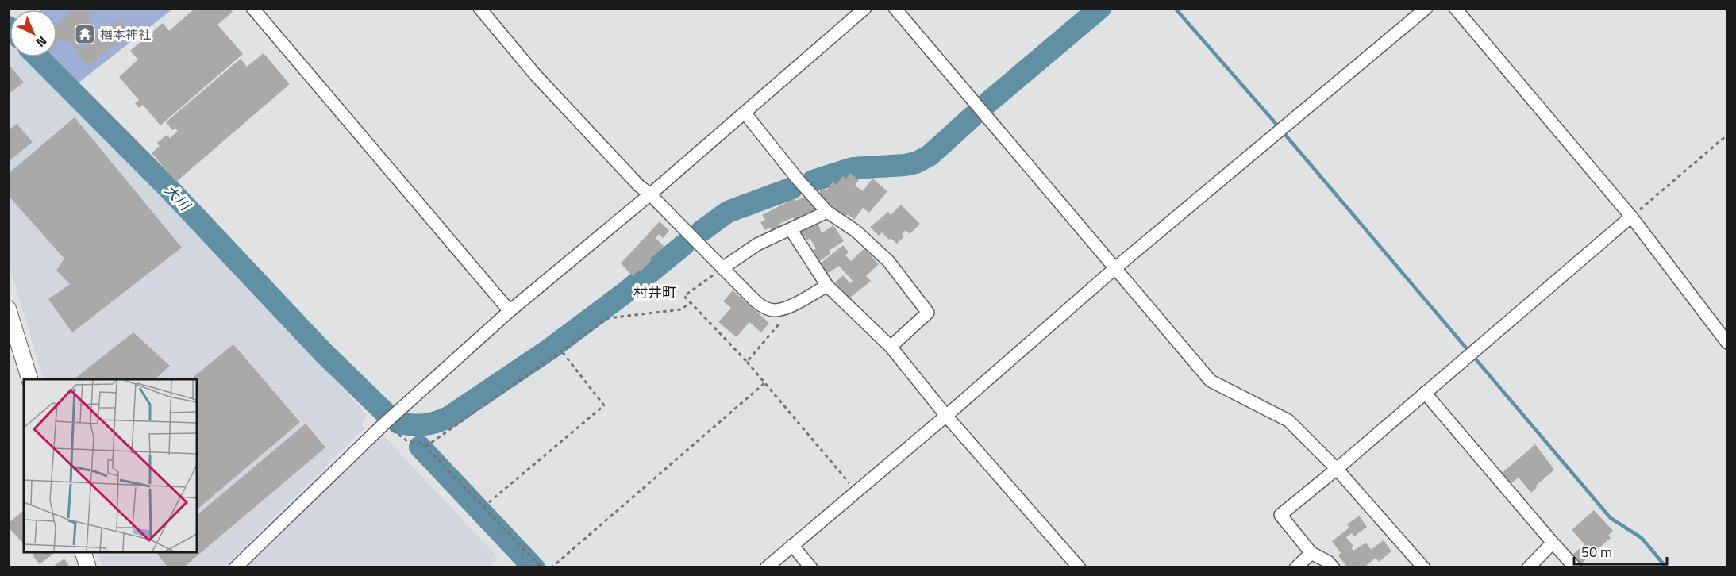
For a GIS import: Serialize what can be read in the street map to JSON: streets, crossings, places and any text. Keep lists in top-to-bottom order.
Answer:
{
  "districts": ["村井町"],
  "water": ["大川"],
  "places": {
    "temple": ["楢本神社"]
  },
  "scale_bar": "50 m",
  "north": "bottom right"
}
